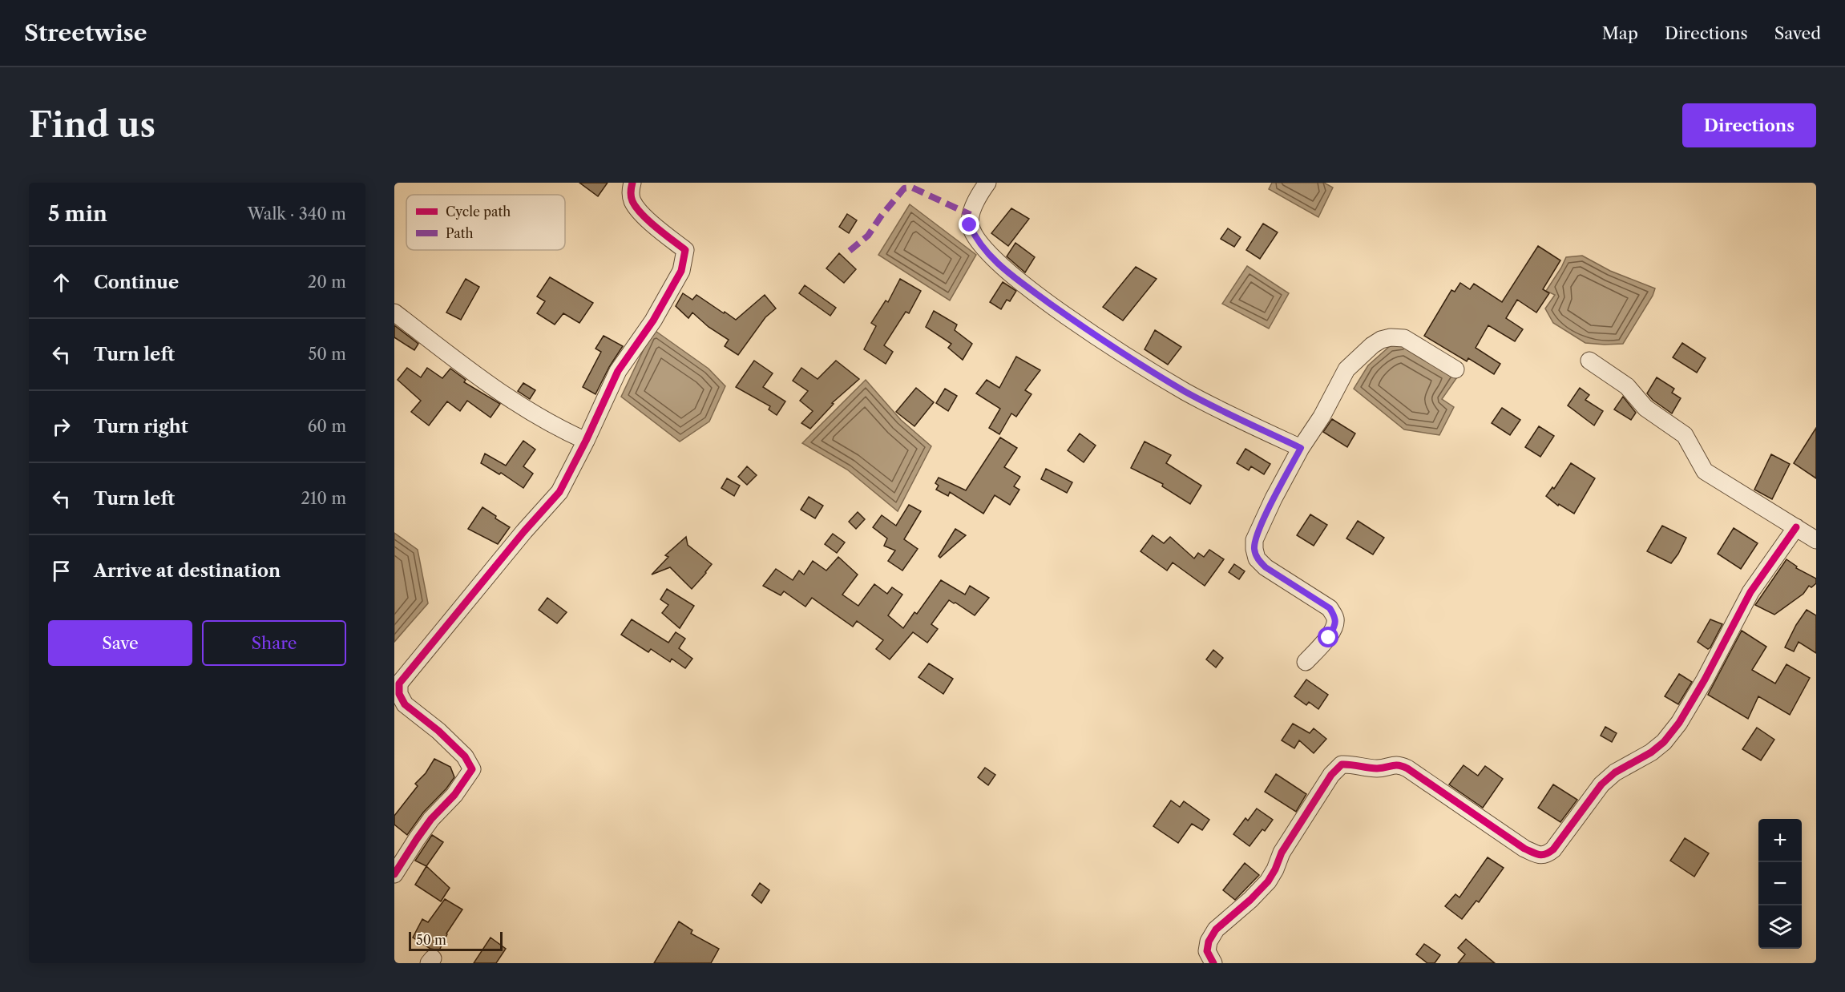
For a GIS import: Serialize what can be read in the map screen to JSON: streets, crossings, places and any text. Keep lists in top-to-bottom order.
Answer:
{
  "legend": ["Cycle path", "Path"],
  "scale_bar": "50 m",
  "page": {
    "header": "Streetwise",
    "nav": ["Map", "Directions", "Saved"],
    "buttons": [
      "Directions",
      ["Save", "Share"]
    ],
    "title": "Find us",
    "heading": ["5 min", "Walk · 340 m"],
    "list": [
      ["Continue", "20 m"],
      ["Turn left", "50 m"],
      ["Turn right", "60 m"],
      ["Turn left", "210 m"],
      "Arrive at destination"
    ],
    "map_buttons": ["+", "−"],
    "scale": "50 m"
  }
}
